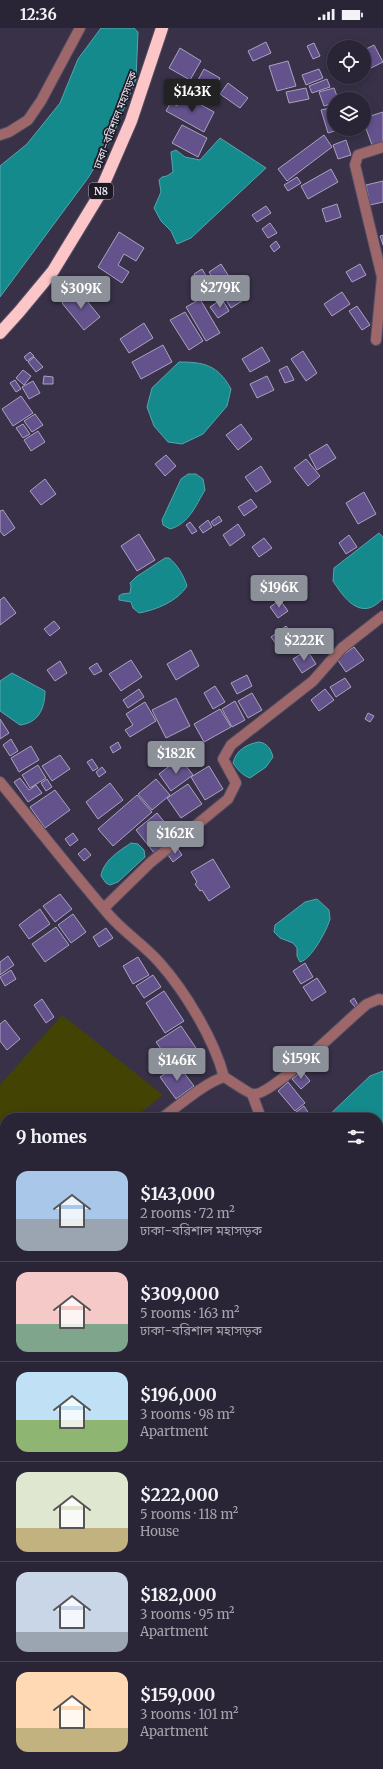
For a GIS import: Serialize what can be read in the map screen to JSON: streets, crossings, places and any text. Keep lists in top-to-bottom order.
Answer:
{
  "streets": {
    "highway": ["ঢাকা-বরিশাল মহাসড়ক", "N8"]
  },
  "page": {
    "status": "12:36",
    "price": [
      "$143K",
      "$279K",
      "$309K",
      "$196K",
      "$222K",
      "$182K",
      "$162K",
      "$159K",
      "$146K"
    ],
    "heading": "9 homes",
    "list": [
      {
        "name": "$143,000",
        "note": "2 rooms · 72 m² · ঢাকা-বরিশাল মহাসড়ক"
      },
      {
        "name": "$309,000",
        "note": "5 rooms · 163 m² · ঢাকা-বরিশাল মহাসড়ক"
      },
      {
        "name": "$196,000",
        "note": "3 rooms · 98 m² · Apartment"
      },
      {
        "name": "$222,000",
        "note": "5 rooms · 118 m² · House"
      },
      {
        "name": "$182,000",
        "note": "3 rooms · 95 m² · Apartment"
      },
      {
        "name": "$159,000",
        "note": "3 rooms · 101 m² · Apartment"
      }
    ]
  }
}
